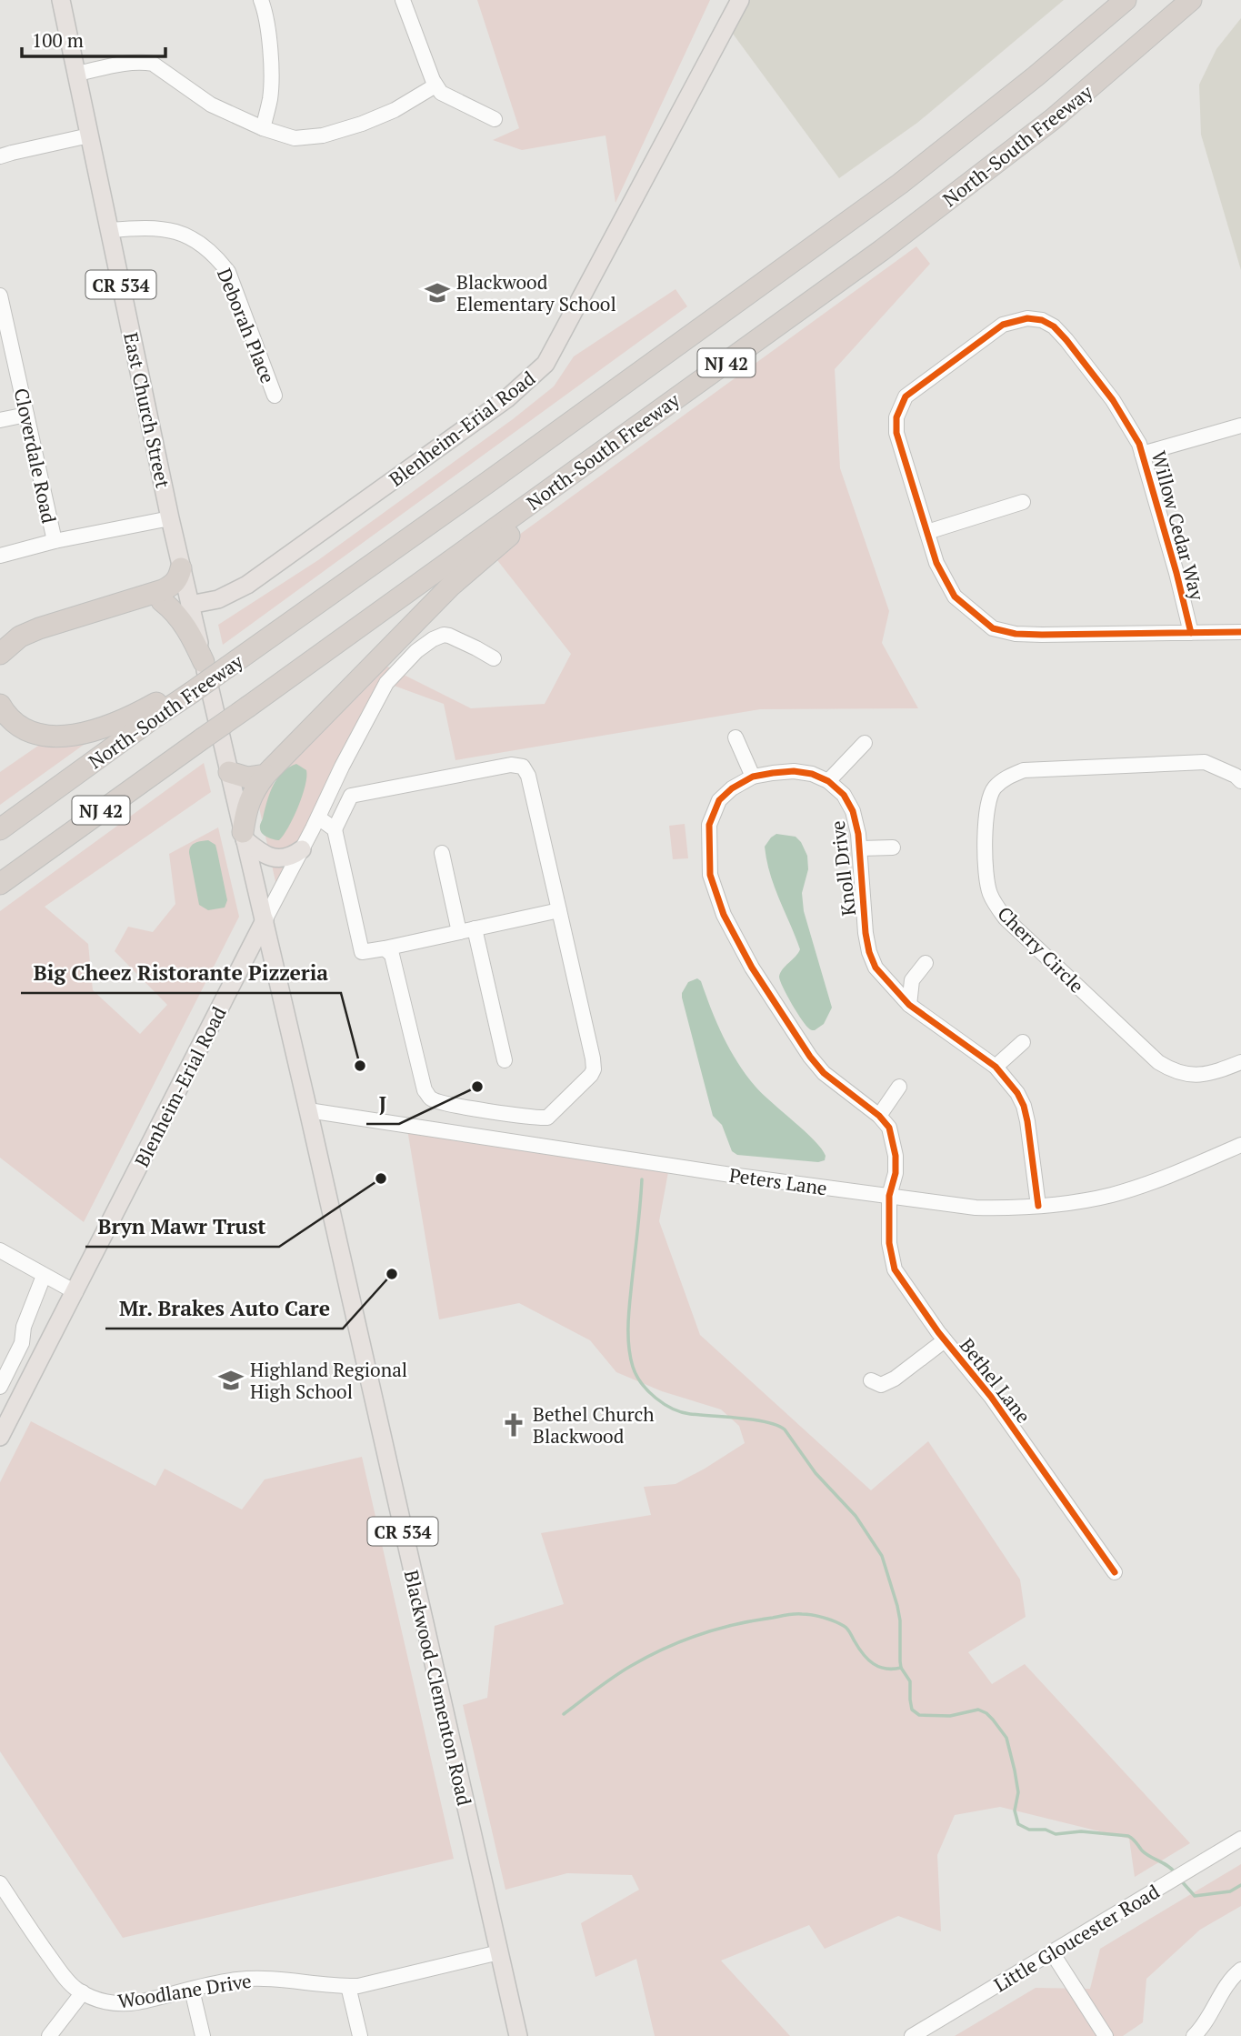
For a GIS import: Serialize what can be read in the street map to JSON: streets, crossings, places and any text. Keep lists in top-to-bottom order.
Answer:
{
  "streets": {
    "highway": ["North-South Freeway", "NJ 42"],
    "main road": [
      "CR 534",
      "East Church Street",
      "Blenheim-Erial Road",
      "Blackwood-Clementon Road"
    ],
    "street": [
      "Deborah Place",
      "Cloverdale Road",
      "Willow Cedar Way",
      "Knoll Drive",
      "Cherry Circle",
      "Peters Lane",
      "Bethel Lane",
      "Little Gloucester Road",
      "Woodlane Drive"
    ]
  },
  "crossings": [
    ["North-South Freeway", "East Church Street"],
    ["Deborah Place", "East Church Street"],
    ["East Church Street", "Blenheim-Erial Road"],
    ["East Church Street", "Blackwood-Clementon Road"],
    ["Blenheim-Erial Road", "Blackwood-Clementon Road"],
    ["Knoll Drive", "Peters Lane"],
    ["Peters Lane", "Bethel Lane"],
    ["Peters Lane", "Blackwood-Clementon Road"],
    ["Blackwood-Clementon Road", "Woodlane Drive"]
  ],
  "places": {
    "school or university": ["Blackwood Elementary School", "Highland Regional High School"],
    "other": [
      "Big Cheez Ristorante Pizzeria",
      "J",
      "Bryn Mawr Trust",
      "Mr. Brakes Auto Care"
    ],
    "church": ["Bethel Church Blackwood"]
  },
  "scale_bar": "100 m"
}
